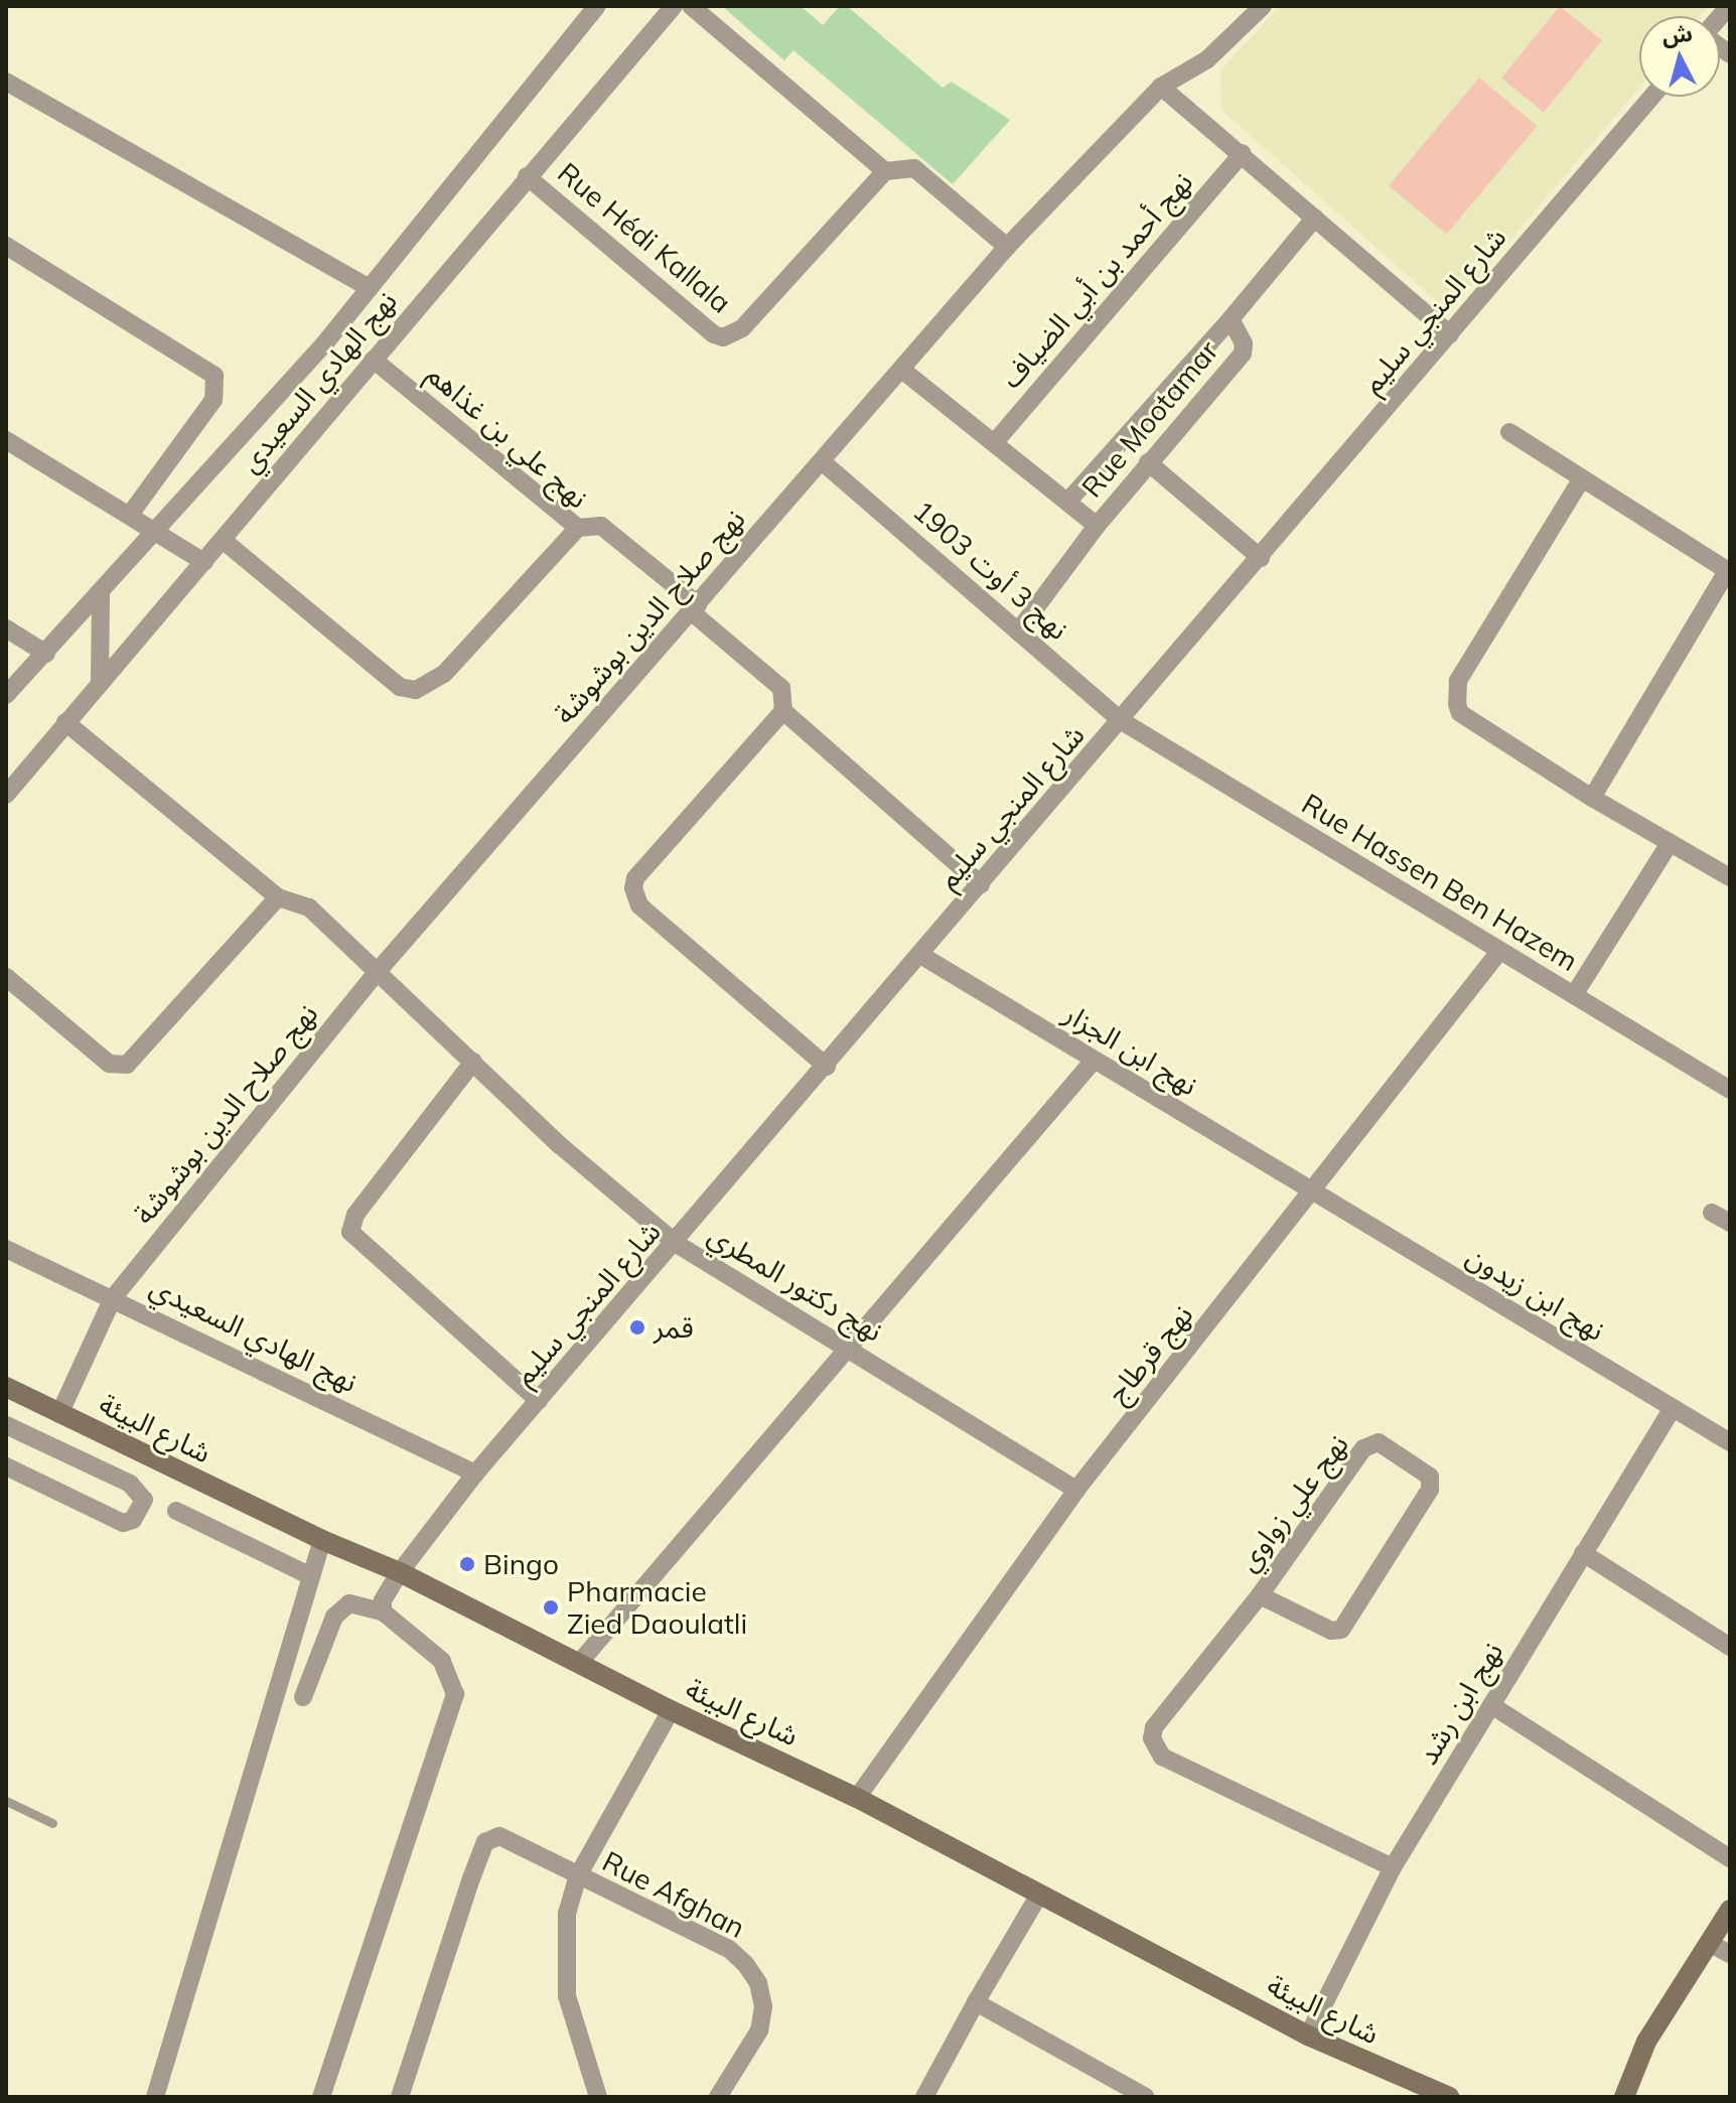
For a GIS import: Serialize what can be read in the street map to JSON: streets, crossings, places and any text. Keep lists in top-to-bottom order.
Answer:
{
  "streets": {
    "main road": ["شارع البيئة"],
    "street": [
      "Rue Hédi Kallala",
      "نهج أحمد بن أبي الضياف",
      "شارع المنجي سليم",
      "نهج الهادي السعيدي",
      "Rue Mootamar",
      "نهج علي بن غذاهم",
      "نهج 3 أوت 1903",
      "نهج صلاح الدين بوشوشة",
      "Rue Hassen Ben Hazem",
      "نهج ابن الجزار",
      "نهج دكتور المطري",
      "نهج ابن زيدون",
      "نهج قرطاج",
      "نهج علي زواوي",
      "نهج ابن رشد",
      "Rue Afghan"
    ]
  },
  "crossings": [
    ["Rue Hédi Kallala", "نهج الهادي السعيدي"],
    ["شارع المنجي سليم", "نهج الهادي السعيدي"],
    ["شارع المنجي سليم", "نهج 3 أوت 1903"],
    ["شارع المنجي سليم", "Rue Hassen Ben Hazem"],
    ["شارع المنجي سليم", "نهج ابن الجزار"],
    ["شارع المنجي سليم", "نهج دكتور المطري"],
    ["شارع المنجي سليم", "شارع البيئة"],
    ["نهج الهادي السعيدي", "نهج علي بن غذاهم"],
    ["نهج الهادي السعيدي", "نهج صلاح الدين بوشوشة"],
    ["نهج الهادي السعيدي", "نهج دكتور المطري"],
    ["Rue Mootamar", "نهج 3 أوت 1903"],
    ["نهج 3 أوت 1903", "نهج صلاح الدين بوشوشة"],
    ["نهج 3 أوت 1903", "Rue Hassen Ben Hazem"],
    ["نهج صلاح الدين بوشوشة", "نهج دكتور المطري"],
    ["نهج صلاح الدين بوشوشة", "شارع البيئة"],
    ["Rue Hassen Ben Hazem", "نهج قرطاج"],
    ["نهج ابن الجزار", "نهج ابن زيدون"],
    ["نهج ابن الجزار", "نهج قرطاج"],
    ["نهج دكتور المطري", "نهج قرطاج"],
    ["نهج ابن زيدون", "نهج قرطاج"],
    ["نهج ابن زيدون", "نهج ابن رشد"],
    ["نهج قرطاج", "شارع البيئة"],
    ["شارع البيئة", "نهج ابن رشد"],
    ["نهج علي زواوي", "نهج ابن رشد"]
  ],
  "places": ["قمر", "Bingo", "Pharmacie Zied Daoulatli"],
  "north": "top"
}
